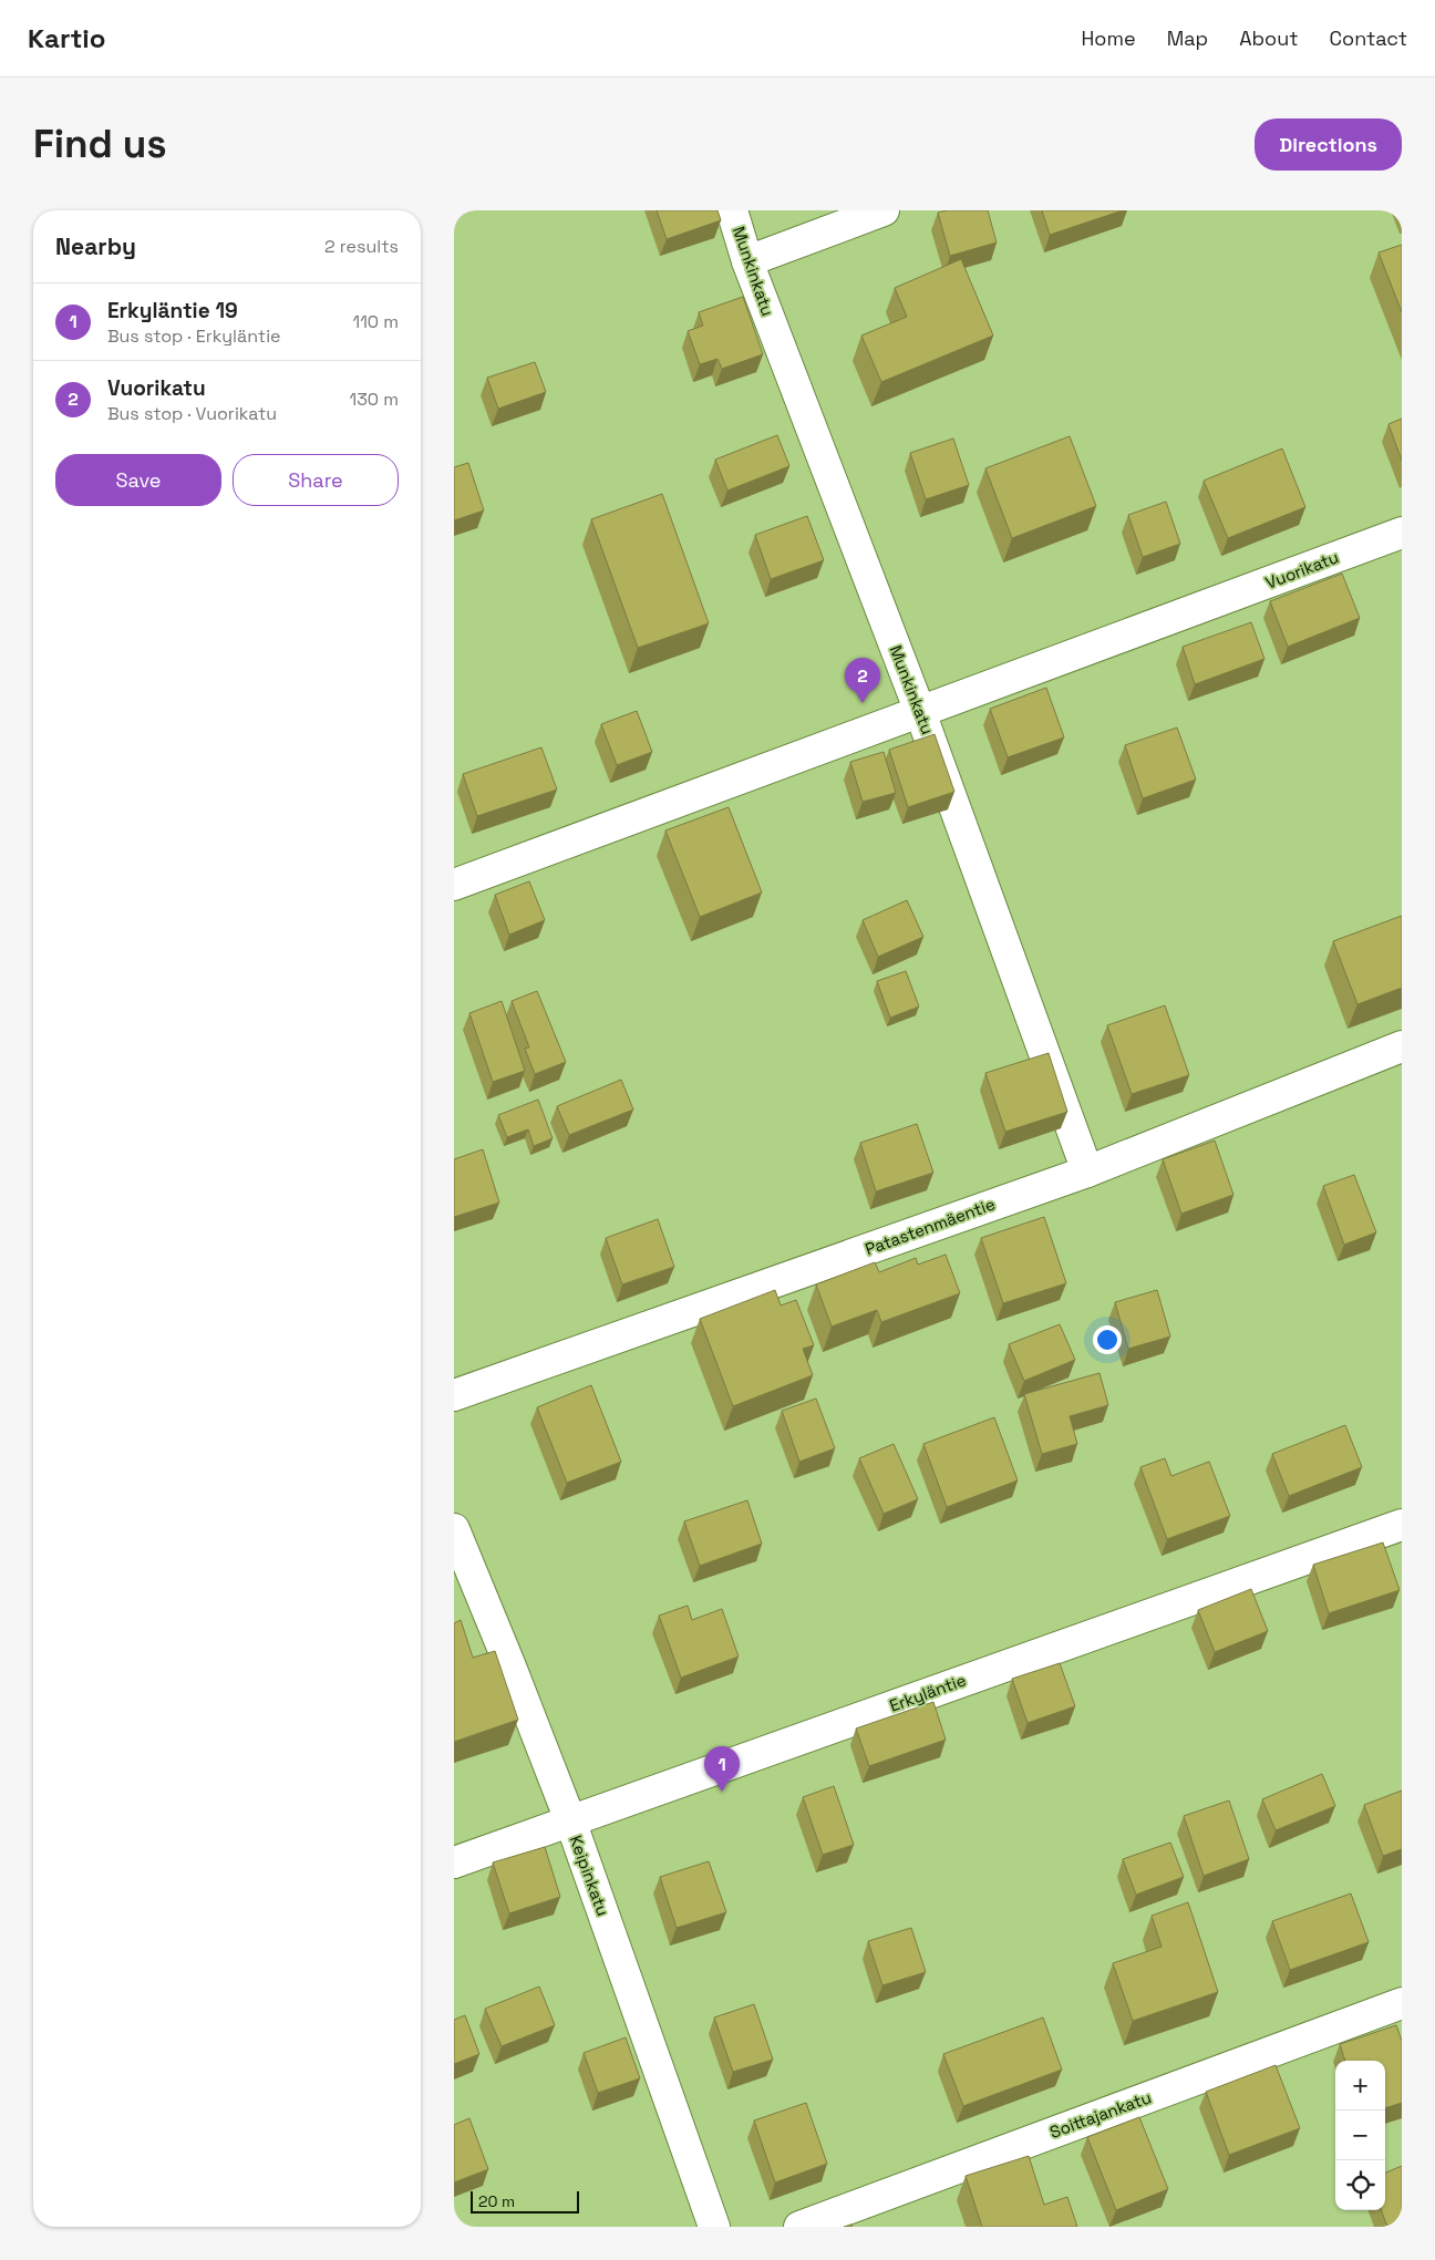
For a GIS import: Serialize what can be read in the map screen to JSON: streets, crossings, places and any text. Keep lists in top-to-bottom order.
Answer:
{
  "streets": {
    "street": [
      "Munkinkatu",
      "Vuorikatu",
      "Patastenmäentie",
      "Erkyläntie",
      "Keipinkatu",
      "Soittajankatu"
    ]
  },
  "crossings": [
    ["Munkinkatu", "Vuorikatu"],
    ["Munkinkatu", "Patastenmäentie"],
    ["Erkyläntie", "Keipinkatu"]
  ],
  "scale_bar": "20 m",
  "page": {
    "header": "Kartio",
    "nav": [
      "Home",
      "Map",
      "About",
      "Contact"
    ],
    "buttons": [
      "Directions",
      ["Save", "Share"]
    ],
    "title": "Find us",
    "heading": ["Nearby", "2 results"],
    "list": [
      {
        "mark": "1",
        "name": "Erkyläntie 19",
        "note": "Bus stop · Erkyläntie",
        "value": "110 m"
      },
      {
        "mark": "2",
        "name": "Vuorikatu",
        "note": "Bus stop · Vuorikatu",
        "value": "130 m"
      }
    ],
    "pins": ["2", "1"],
    "map_buttons": ["+", "−"],
    "scale": "20 m"
  }
}
